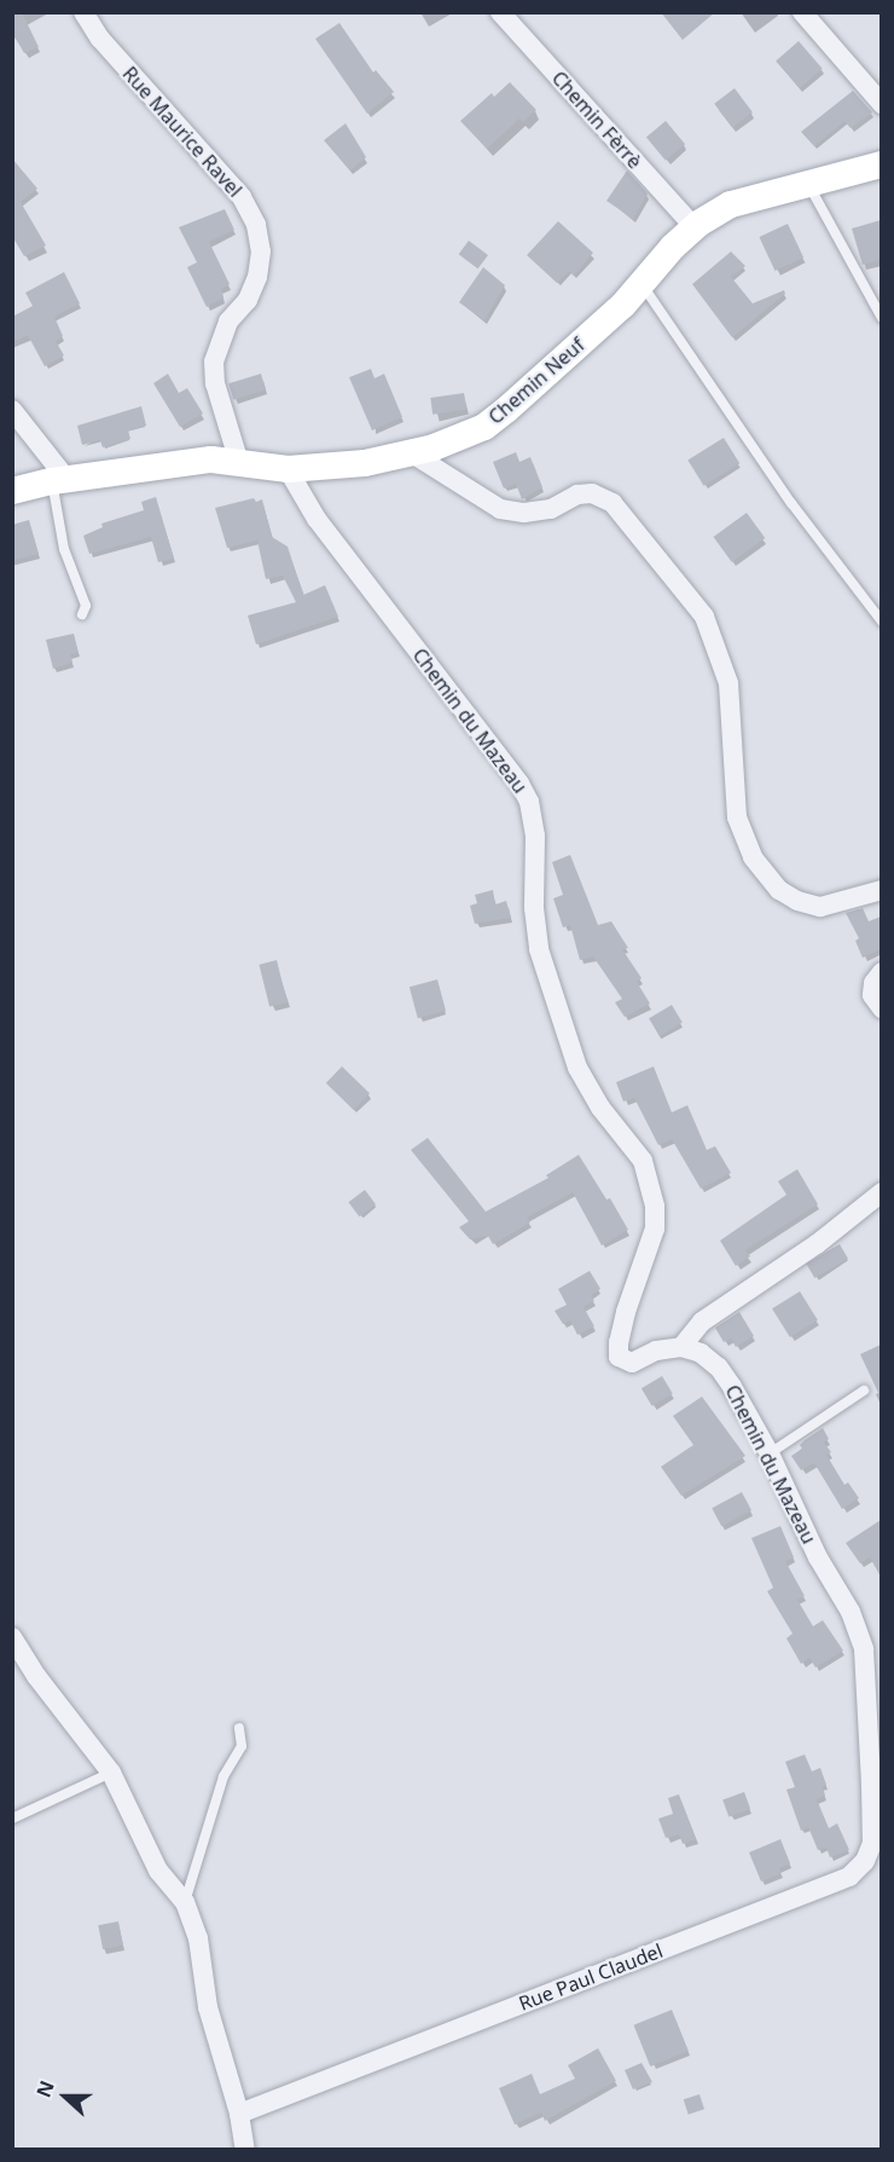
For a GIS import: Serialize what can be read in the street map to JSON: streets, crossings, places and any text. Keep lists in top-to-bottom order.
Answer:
{
  "streets": {
    "main road": ["Chemin Neuf"],
    "street": [
      "Chemin Fèrrè",
      "Rue Maurice Ravel",
      "Chemin du Mazeau",
      "Rue Paul Claudel"
    ]
  },
  "crossings": [
    ["Chemin Fèrrè", "Chemin Neuf"],
    ["Rue Maurice Ravel", "Chemin Neuf"],
    ["Chemin Neuf", "Chemin du Mazeau"],
    ["Chemin du Mazeau", "Rue Paul Claudel"]
  ],
  "north": "left"
}
